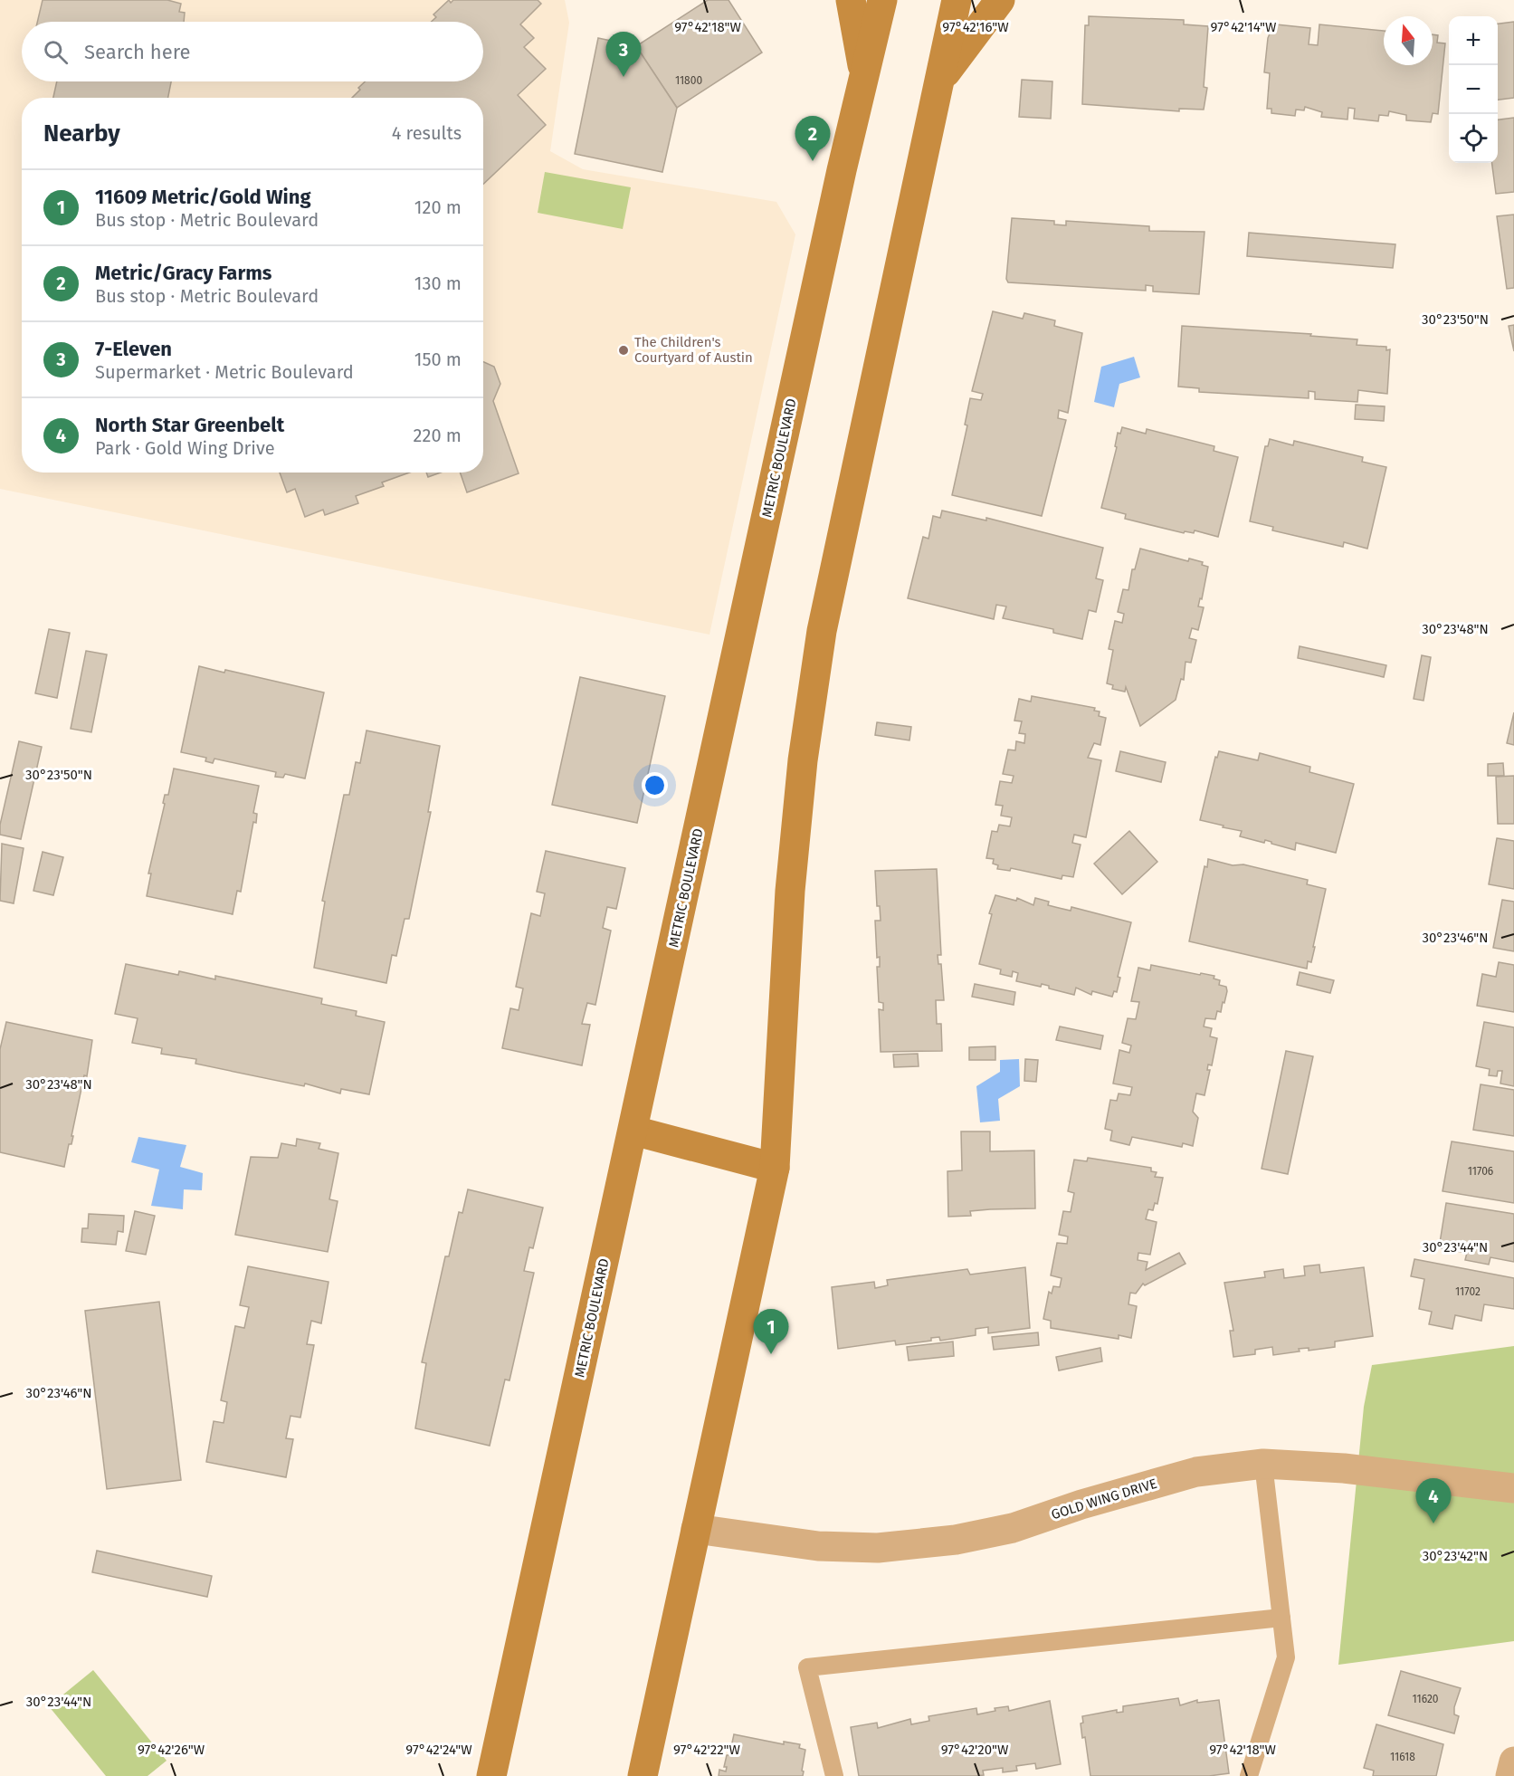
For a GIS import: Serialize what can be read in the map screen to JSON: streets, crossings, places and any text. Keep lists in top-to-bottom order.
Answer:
{
  "streets": {
    "main road": ["METRIC BOULEVARD"],
    "street": ["GOLD WING DRIVE"]
  },
  "places": ["The Children's Courtyard of Austin"],
  "house_numbers": [
    "11800",
    "11706",
    "11702",
    "11620",
    "11618"
  ],
  "north": "top",
  "page": {
    "map_buttons": ["+", "−"],
    "search": "Search here",
    "pins": [
      "3",
      "2",
      "1",
      "4"
    ],
    "heading": ["Nearby", "4 results"],
    "list": [
      {
        "mark": "1",
        "name": "11609 Metric/Gold Wing",
        "note": "Bus stop · Metric Boulevard",
        "value": "120 m"
      },
      {
        "mark": "2",
        "name": "Metric/Gracy Farms",
        "note": "Bus stop · Metric Boulevard",
        "value": "130 m"
      },
      {
        "mark": "3",
        "name": "7-Eleven",
        "note": "Supermarket · Metric Boulevard",
        "value": "150 m"
      },
      {
        "mark": "4",
        "name": "North Star Greenbelt",
        "note": "Park · Gold Wing Drive",
        "value": "220 m"
      }
    ]
  },
  "coordinates": [
    "97°42'18\"W",
    "97°42'16\"W",
    "97°42'14\"W",
    "30°23'50\"N",
    "30°23'48\"N",
    "30°23'46\"N",
    "30°23'44\"N",
    "30°23'42\"N",
    "97°42'26\"W",
    "97°42'24\"W",
    "97°42'22\"W",
    "97°42'20\"W"
  ]
}
